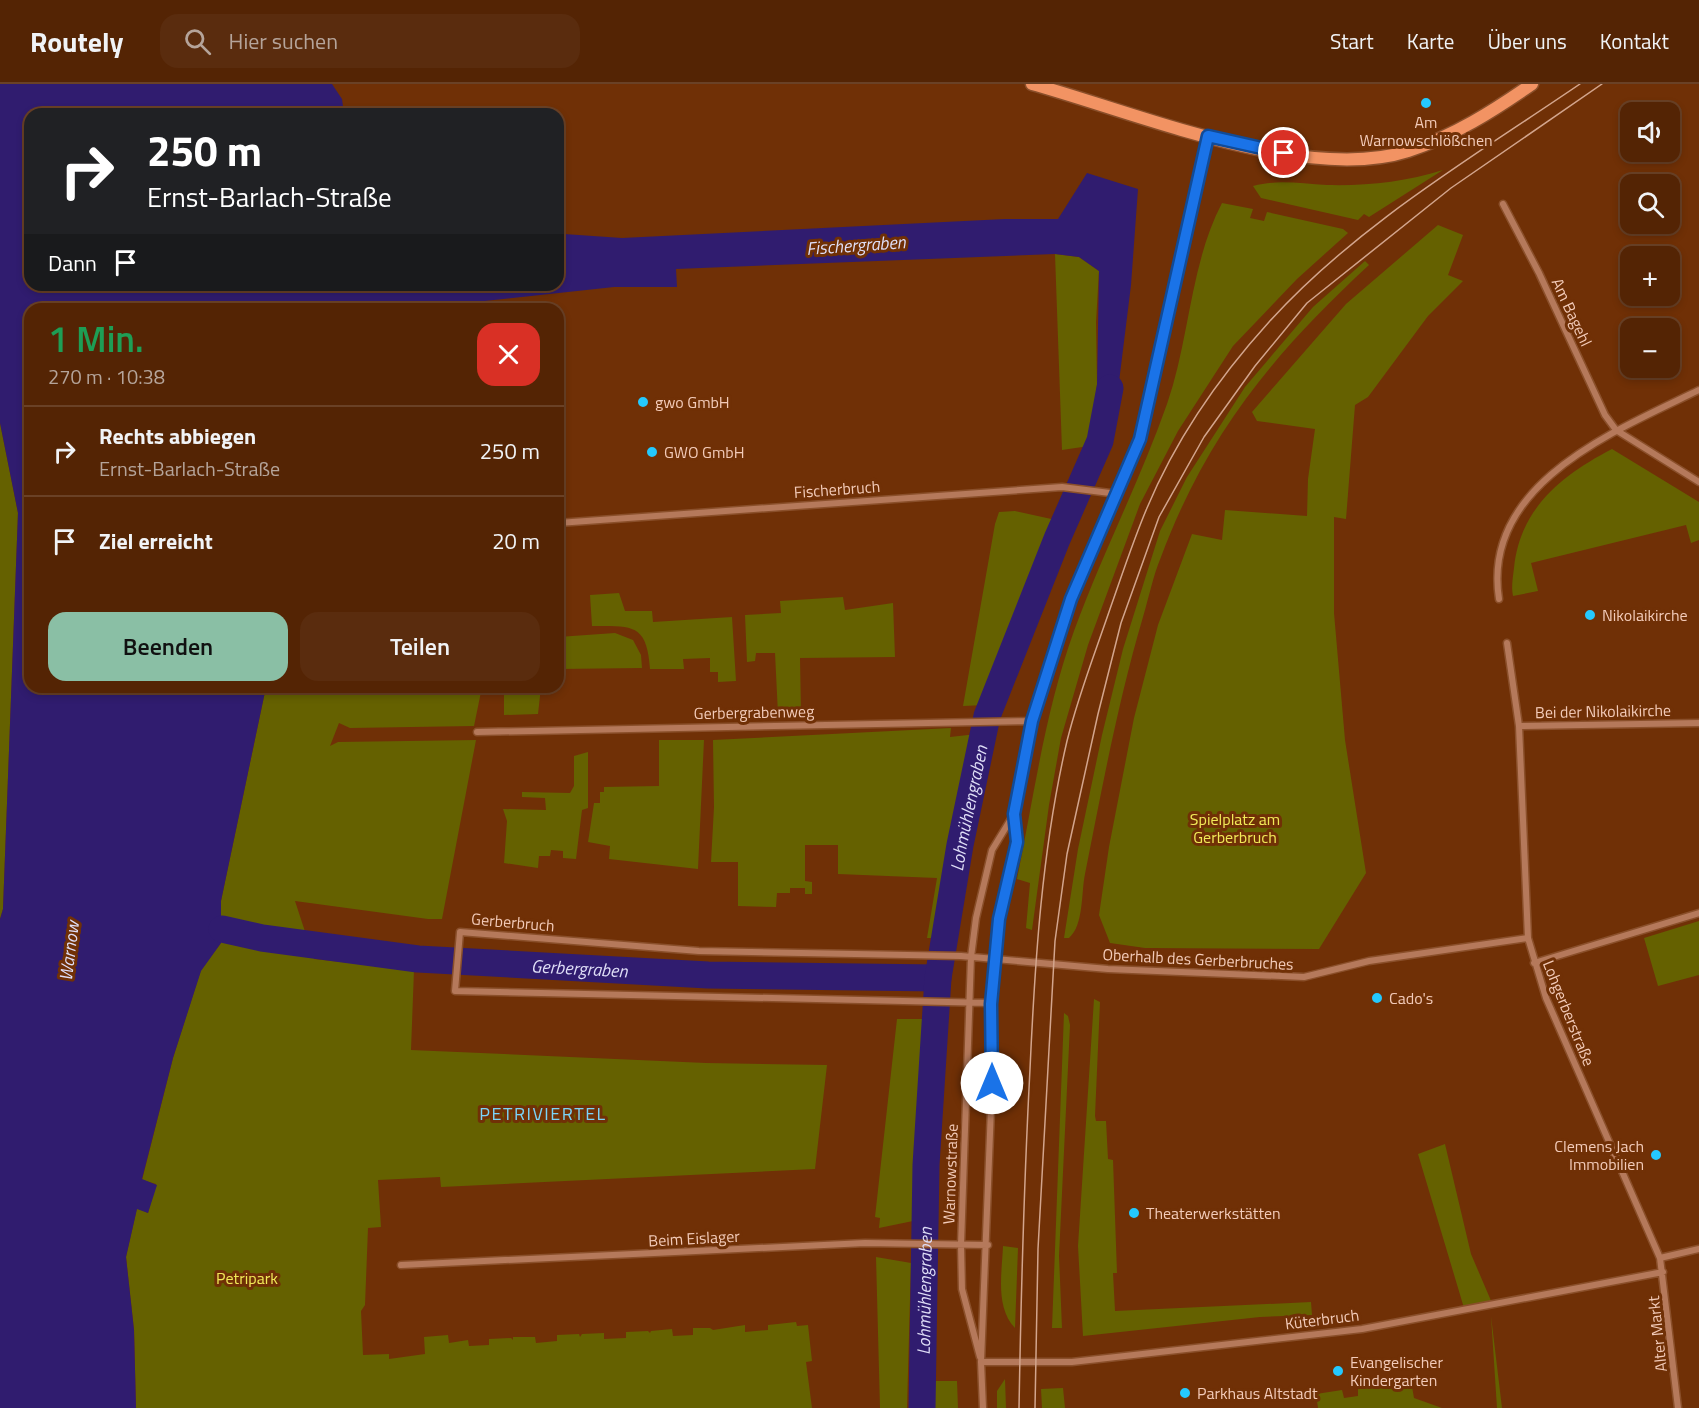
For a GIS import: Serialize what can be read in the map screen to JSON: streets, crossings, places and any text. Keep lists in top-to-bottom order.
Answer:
{
  "streets": {
    "street": [
      "Am Bagehl",
      "Fischerbruch",
      "Bei der Nikolaikirche",
      "Gerbergrabenweg",
      "Gerberbruch",
      "Oberhalb des Gerberbruches",
      "Lohgerberstraße",
      "Warnowstraße",
      "Beim Eislager",
      "Küterbruch",
      "Alter Markt"
    ]
  },
  "crossings": [
    ["Fischerbruch", "Warnowstraße"],
    ["Bei der Nikolaikirche", "Lohgerberstraße"],
    ["Gerbergrabenweg", "Warnowstraße"],
    ["Gerberbruch", "Oberhalb des Gerberbruches"],
    ["Gerberbruch", "Warnowstraße"],
    ["Oberhalb des Gerberbruches", "Lohgerberstraße"],
    ["Oberhalb des Gerberbruches", "Warnowstraße"],
    ["Lohgerberstraße", "Alter Markt"],
    ["Warnowstraße", "Beim Eislager"],
    ["Warnowstraße", "Küterbruch"],
    ["Küterbruch", "Alter Markt"]
  ],
  "districts": ["PETRIVIERTEL"],
  "water": [
    "Fischergraben",
    "Lohmühlengraben",
    "Warnow",
    "Gerbergraben"
  ],
  "parks": ["Spielplatz am Gerberbruch", "Petripark"],
  "places": [
    "Am Warnowschlößchen",
    "gwo GmbH",
    "GWO GmbH",
    "Nikolaikirche",
    "Cado's",
    "Clemens Jach Immobilien",
    "Theaterwerkstätten",
    "Evangelischer Kindergarten",
    "Parkhaus Altstadt"
  ],
  "page": {
    "header": "Routely",
    "search": "Hier suchen",
    "nav": [
      "Start",
      "Karte",
      "Über uns",
      "Kontakt"
    ],
    "map_buttons": ["+", "−"],
    "turn": ["250 m", "Ernst-Barlach-Straße"],
    "then": "Dann",
    "heading": ["1 Min.", "270 m · 10:38"],
    "list": [
      {
        "name": "Rechts abbiegen",
        "note": "Ernst-Barlach-Straße",
        "value": "250 m"
      },
      {
        "name": "Ziel erreicht",
        "value": "20 m"
      }
    ],
    "buttons": ["Beenden", "Teilen"]
  }
}
